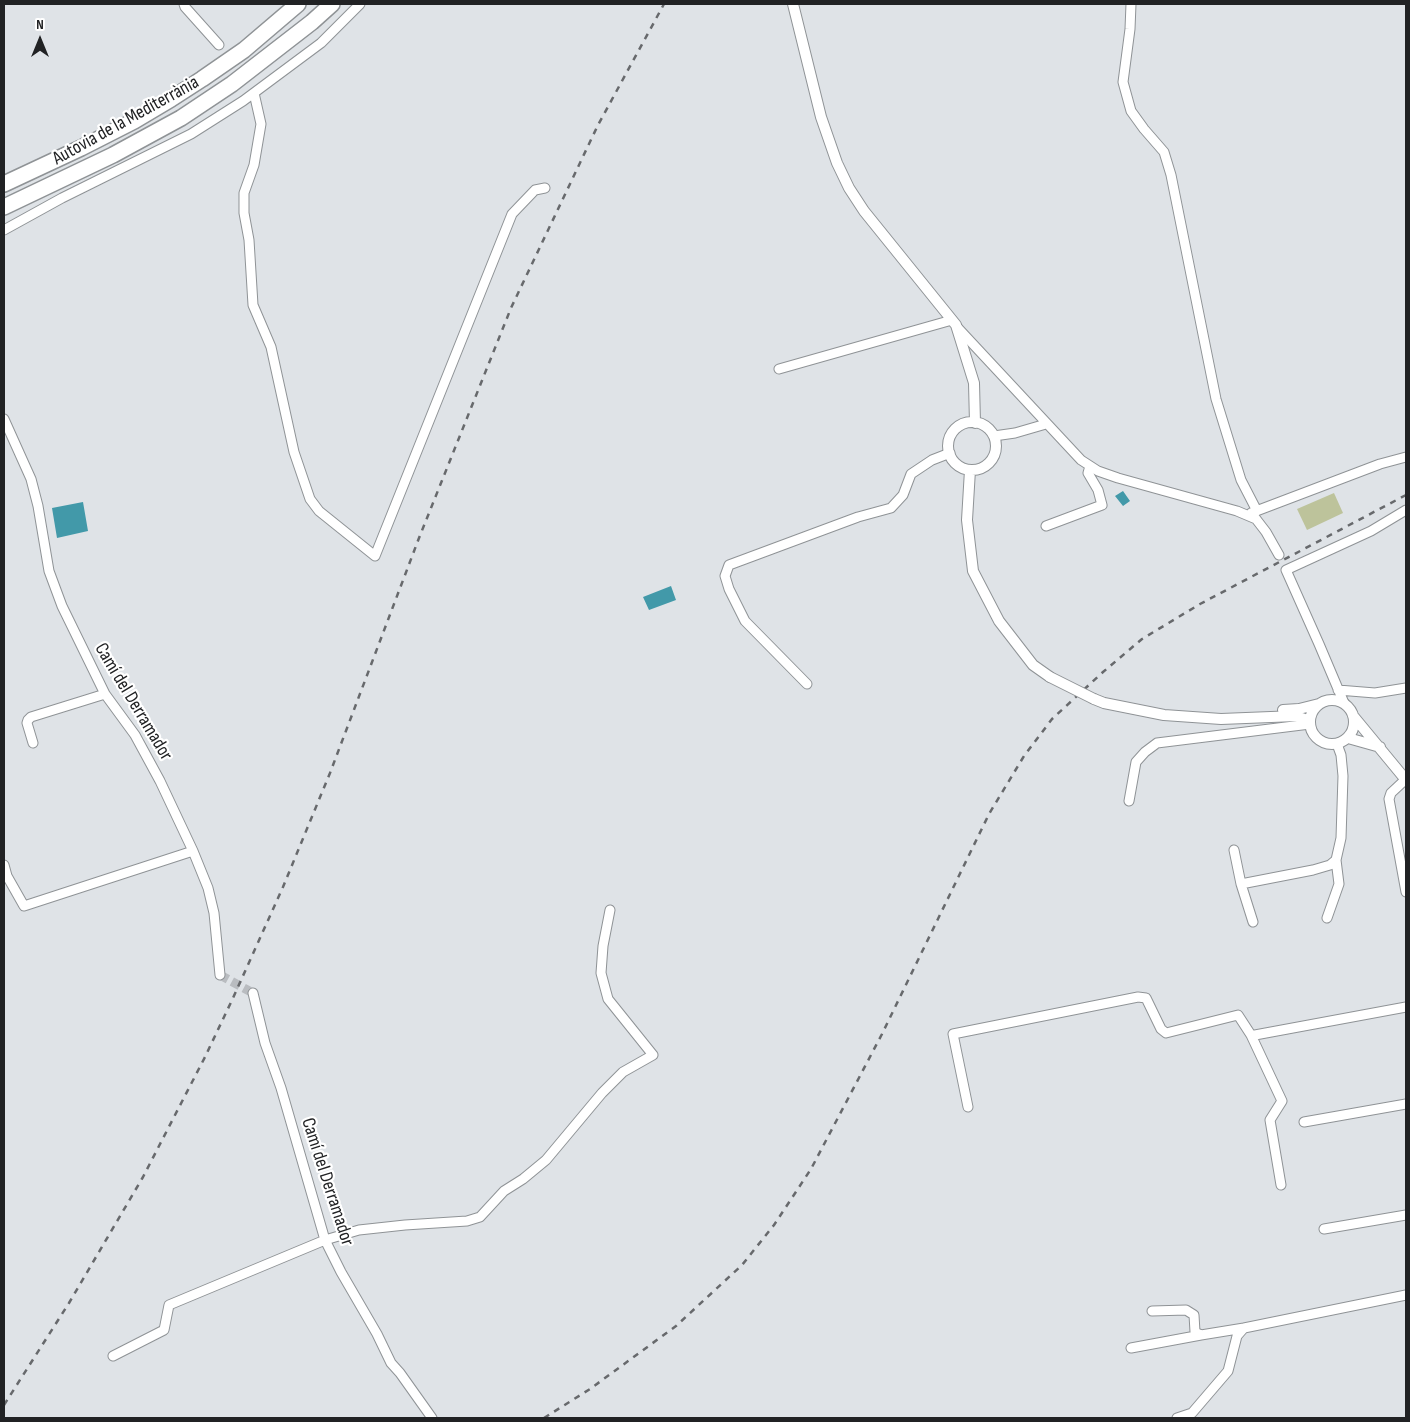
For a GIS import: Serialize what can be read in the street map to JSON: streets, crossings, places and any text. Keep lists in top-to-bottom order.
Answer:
{
  "streets": {
    "highway": ["Autovia de la Mediterrània"],
    "street": ["Camí del Derramador"]
  },
  "north": "top"
}
